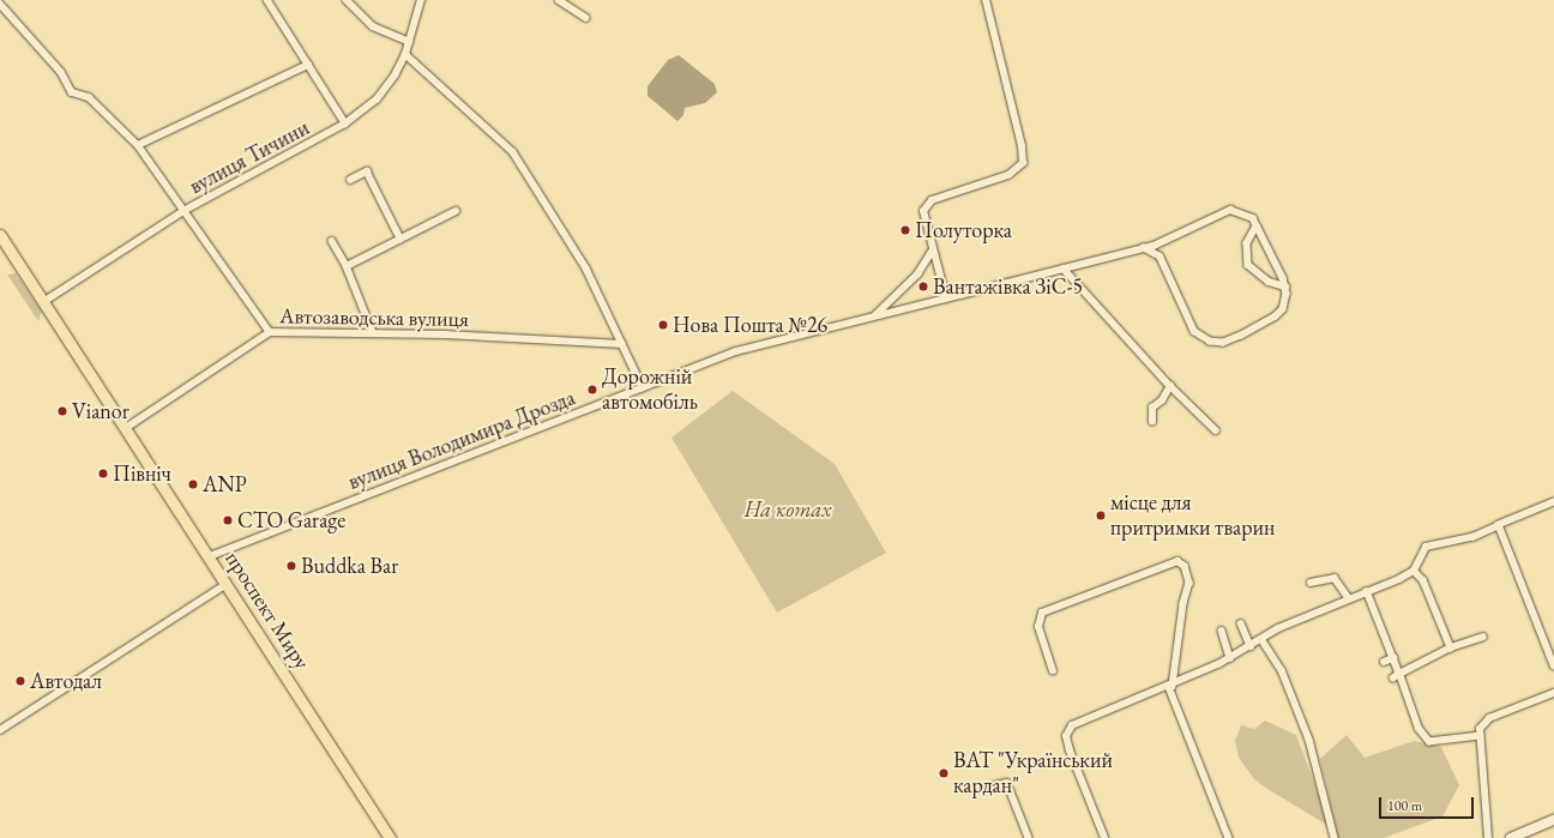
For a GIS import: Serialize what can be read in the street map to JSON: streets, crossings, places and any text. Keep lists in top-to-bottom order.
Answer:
{
  "streets": {
    "main road": ["проспект Миру"],
    "street": ["вулиця Тичини", "Автозаводська вулиця", "вулиця Володимира Дрозда"]
  },
  "crossings": [
    ["вулиця Тичини", "проспект Миру"],
    ["Автозаводська вулиця", "проспект Миру"],
    ["вулиця Володимира Дрозда", "проспект Миру"]
  ],
  "parks": ["На котах"],
  "places": [
    "Полуторка",
    "Вантажівка ЗіС-5",
    "Нова Пошта №26",
    "Дорожній автомобіль",
    "Vianor",
    "Північ",
    "ANP",
    "місце для притримки тварин",
    "СТО Garage",
    "Buddka Bar",
    "Автодал",
    "ВАТ \"Український кардан\""
  ],
  "scale_bar": "100 m"
}
